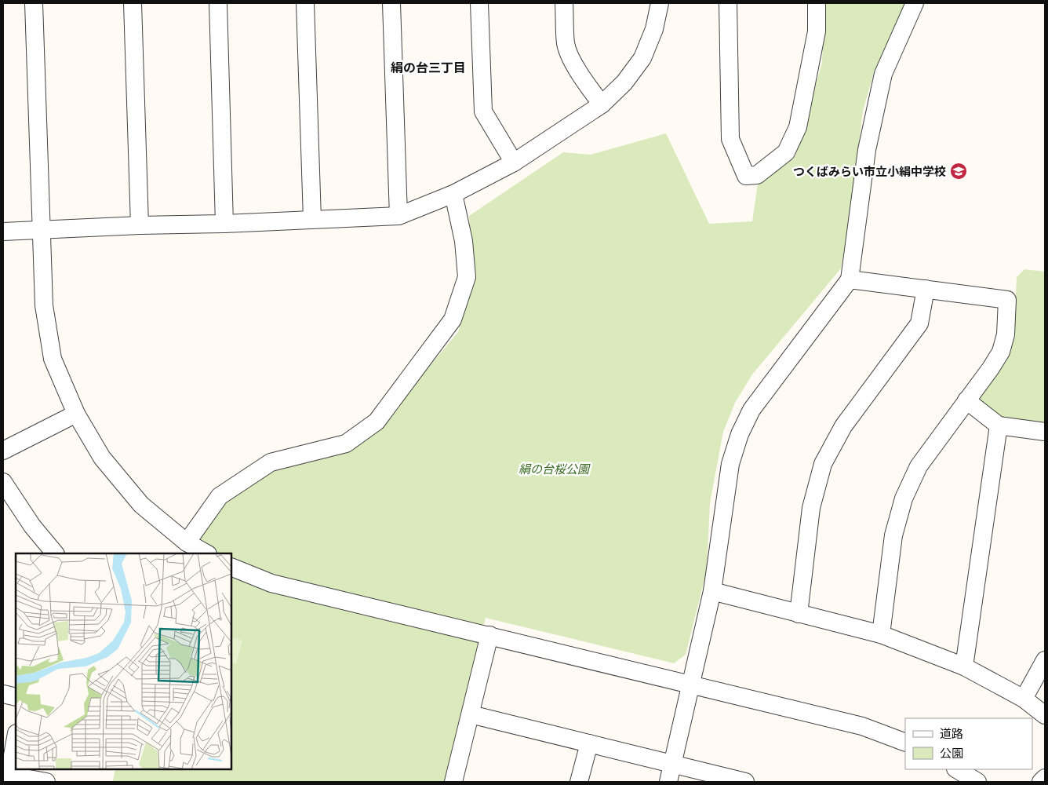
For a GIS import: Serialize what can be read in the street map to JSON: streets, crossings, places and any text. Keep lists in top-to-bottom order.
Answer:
{
  "districts": ["絹の台三丁目"],
  "parks": ["絹の台桜公園"],
  "places": {
    "school or university": ["つくばみらい市立小絹中学校"]
  },
  "legend": ["道路", "公園"]
}
